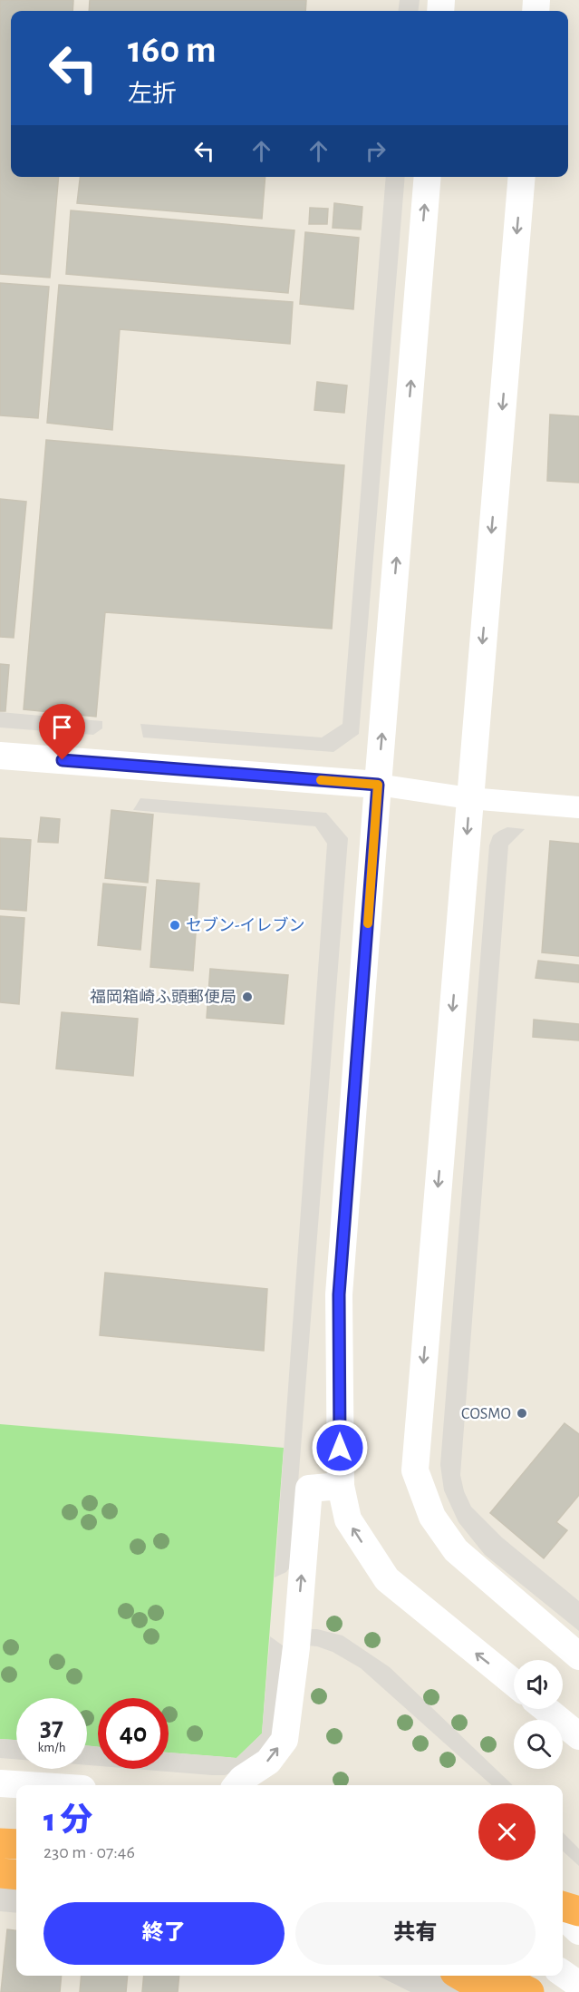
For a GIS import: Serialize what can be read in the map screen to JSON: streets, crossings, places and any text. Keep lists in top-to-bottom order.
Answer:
{
  "places": ["セブン-イレブン", "福岡箱崎ふ頭郵便局", "COSMO"],
  "page": {
    "turn": ["160 m", "左折"],
    "speed": "37 km/h",
    "limit": "40",
    "heading": ["1 分", "230 m · 07:46"],
    "buttons": ["終了", "共有"]
  }
}
